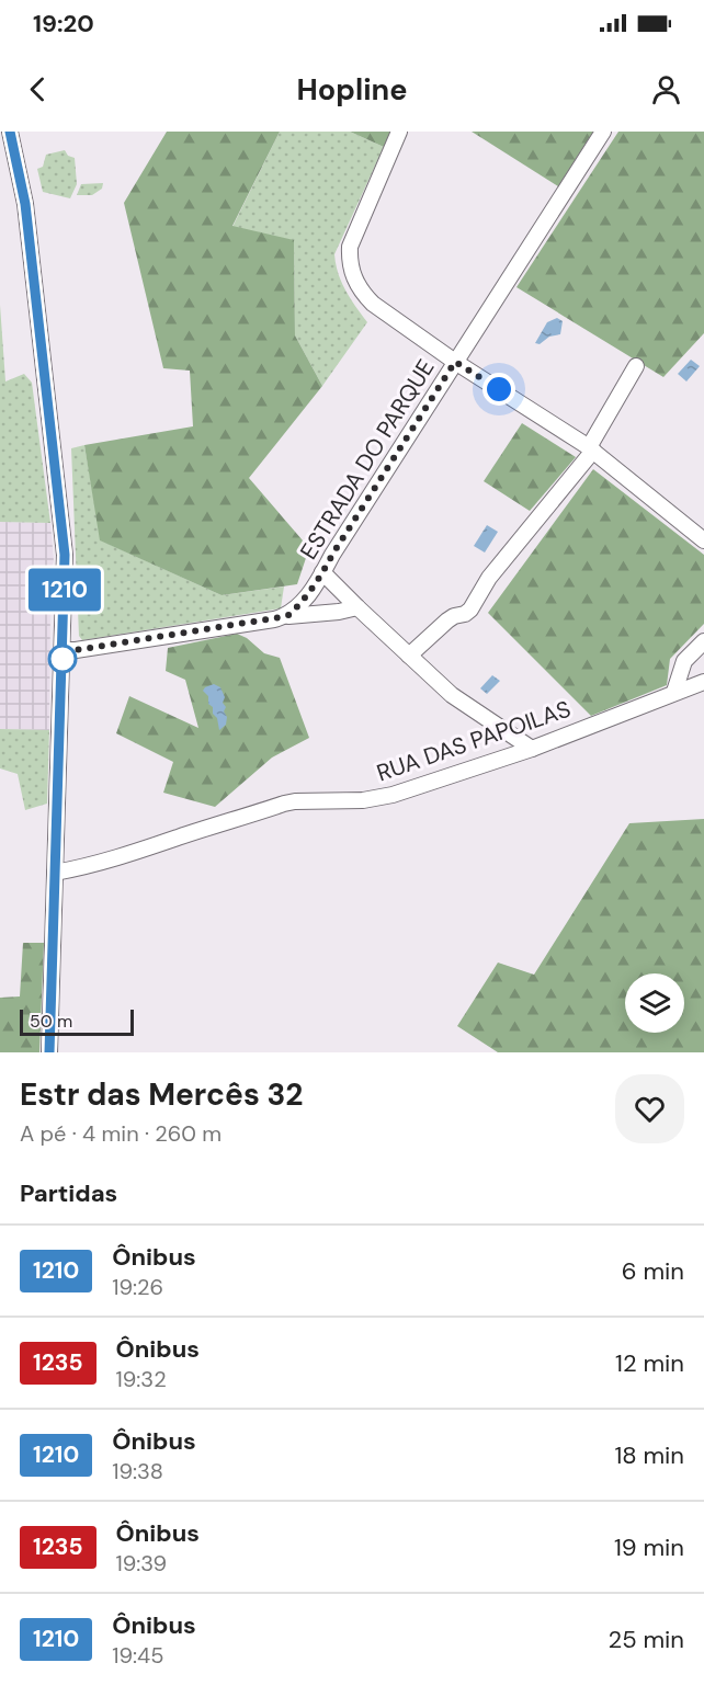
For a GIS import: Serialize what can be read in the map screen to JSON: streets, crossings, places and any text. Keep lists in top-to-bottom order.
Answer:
{
  "streets": {
    "street": ["ESTRADA DO PARQUE", "RUA DAS PAPOILAS"]
  },
  "lines": ["bus line 1210"],
  "scale_bar": "50 m",
  "page": {
    "status": "19:20",
    "header": "Hopline",
    "on_map": "1210",
    "scale": "50 m",
    "heading": [
      ["Estr das Mercês 32", "A pé · 4 min · 260 m"],
      "Partidas"
    ],
    "list": [
      {
        "mark": "1210",
        "name": "Ônibus",
        "note": "19:26",
        "value": "6 min"
      },
      {
        "mark": "1235",
        "name": "Ônibus",
        "note": "19:32",
        "value": "12 min"
      },
      {
        "mark": "1210",
        "name": "Ônibus",
        "note": "19:38",
        "value": "18 min"
      },
      {
        "mark": "1235",
        "name": "Ônibus",
        "note": "19:39",
        "value": "19 min"
      },
      {
        "mark": "1210",
        "name": "Ônibus",
        "note": "19:45",
        "value": "25 min"
      }
    ]
  }
}
